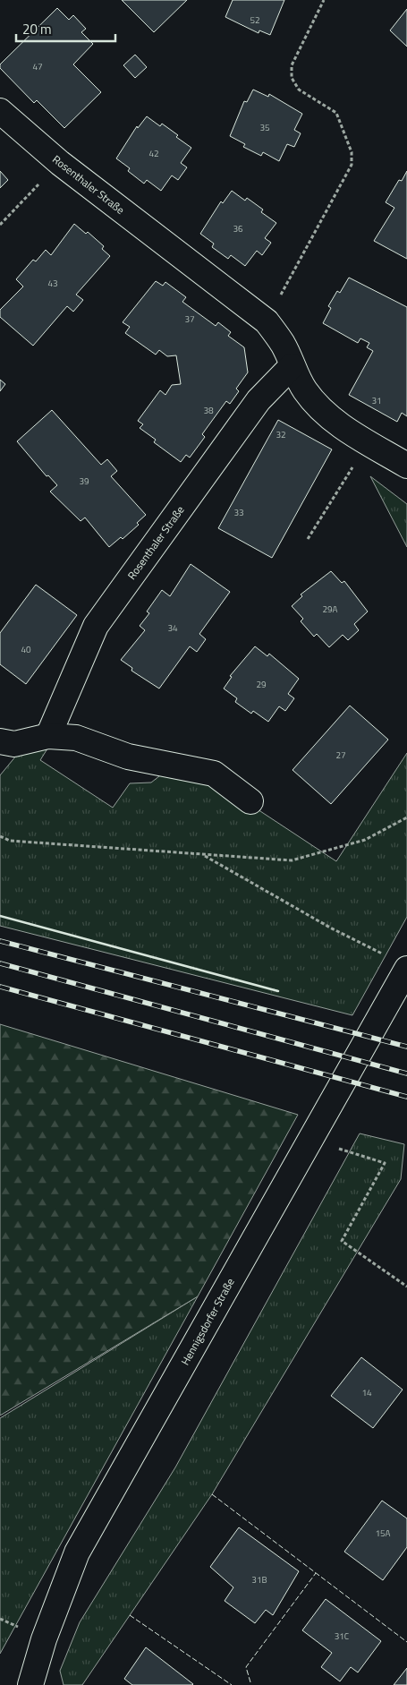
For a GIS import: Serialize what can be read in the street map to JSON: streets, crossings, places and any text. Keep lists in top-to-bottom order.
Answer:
{
  "streets": {
    "street": ["Rosenthaler Straße", "Hennigsdorfer Straße"]
  },
  "house_numbers": [
    "52",
    "47",
    "35",
    "42",
    "36",
    "43",
    "37",
    "31",
    "38",
    "32",
    "39",
    "33",
    "29A",
    "34",
    "40",
    "29",
    "27",
    "14",
    "15A",
    "31B",
    "31C"
  ],
  "scale_bar": "20 m"
}
